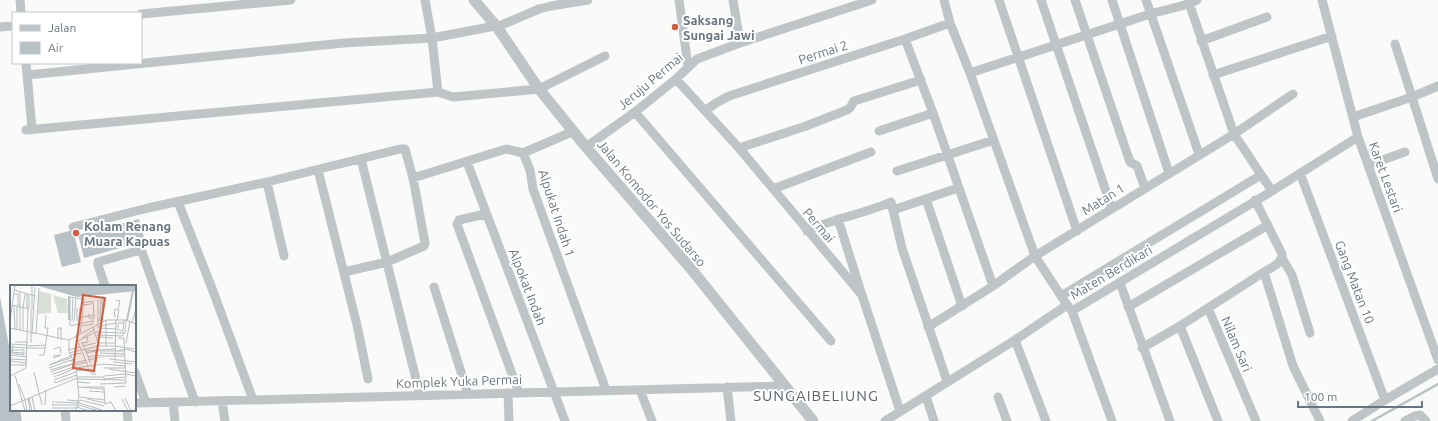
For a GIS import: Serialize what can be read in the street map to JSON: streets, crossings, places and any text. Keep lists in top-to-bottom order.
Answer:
{
  "streets": {
    "street": [
      "Permai 2",
      "Jeruju Permai",
      "Karet Lestari",
      "Matan 1",
      "Jalan Komodor Yos Sudarso",
      "Alpukat Indah 1",
      "Permai",
      "Maten Berdikari",
      "Gang Matan 10",
      "Alpokat Indah",
      "Nilam Sari",
      "Komplek Yuka Permai"
    ]
  },
  "crossings": [
    ["Permai 2", "Permai"],
    ["Jeruju Permai", "Jalan Komodor Yos Sudarso"],
    ["Jeruju Permai", "Permai"],
    ["Karet Lestari", "Maten Berdikari"],
    ["Jalan Komodor Yos Sudarso", "Komplek Yuka Permai"],
    ["Alpukat Indah 1", "Komplek Yuka Permai"],
    ["Permai", "Maten Berdikari"],
    ["Maten Berdikari", "Gang Matan 10"],
    ["Alpokat Indah", "Komplek Yuka Permai"]
  ],
  "districts": ["SUNGAIBELIUNG"],
  "places": ["Saksang Sungai Jawi", "Kolam Renang Muara Kapuas"],
  "legend": ["Jalan", "Air"],
  "scale_bar": "100 m"
}
